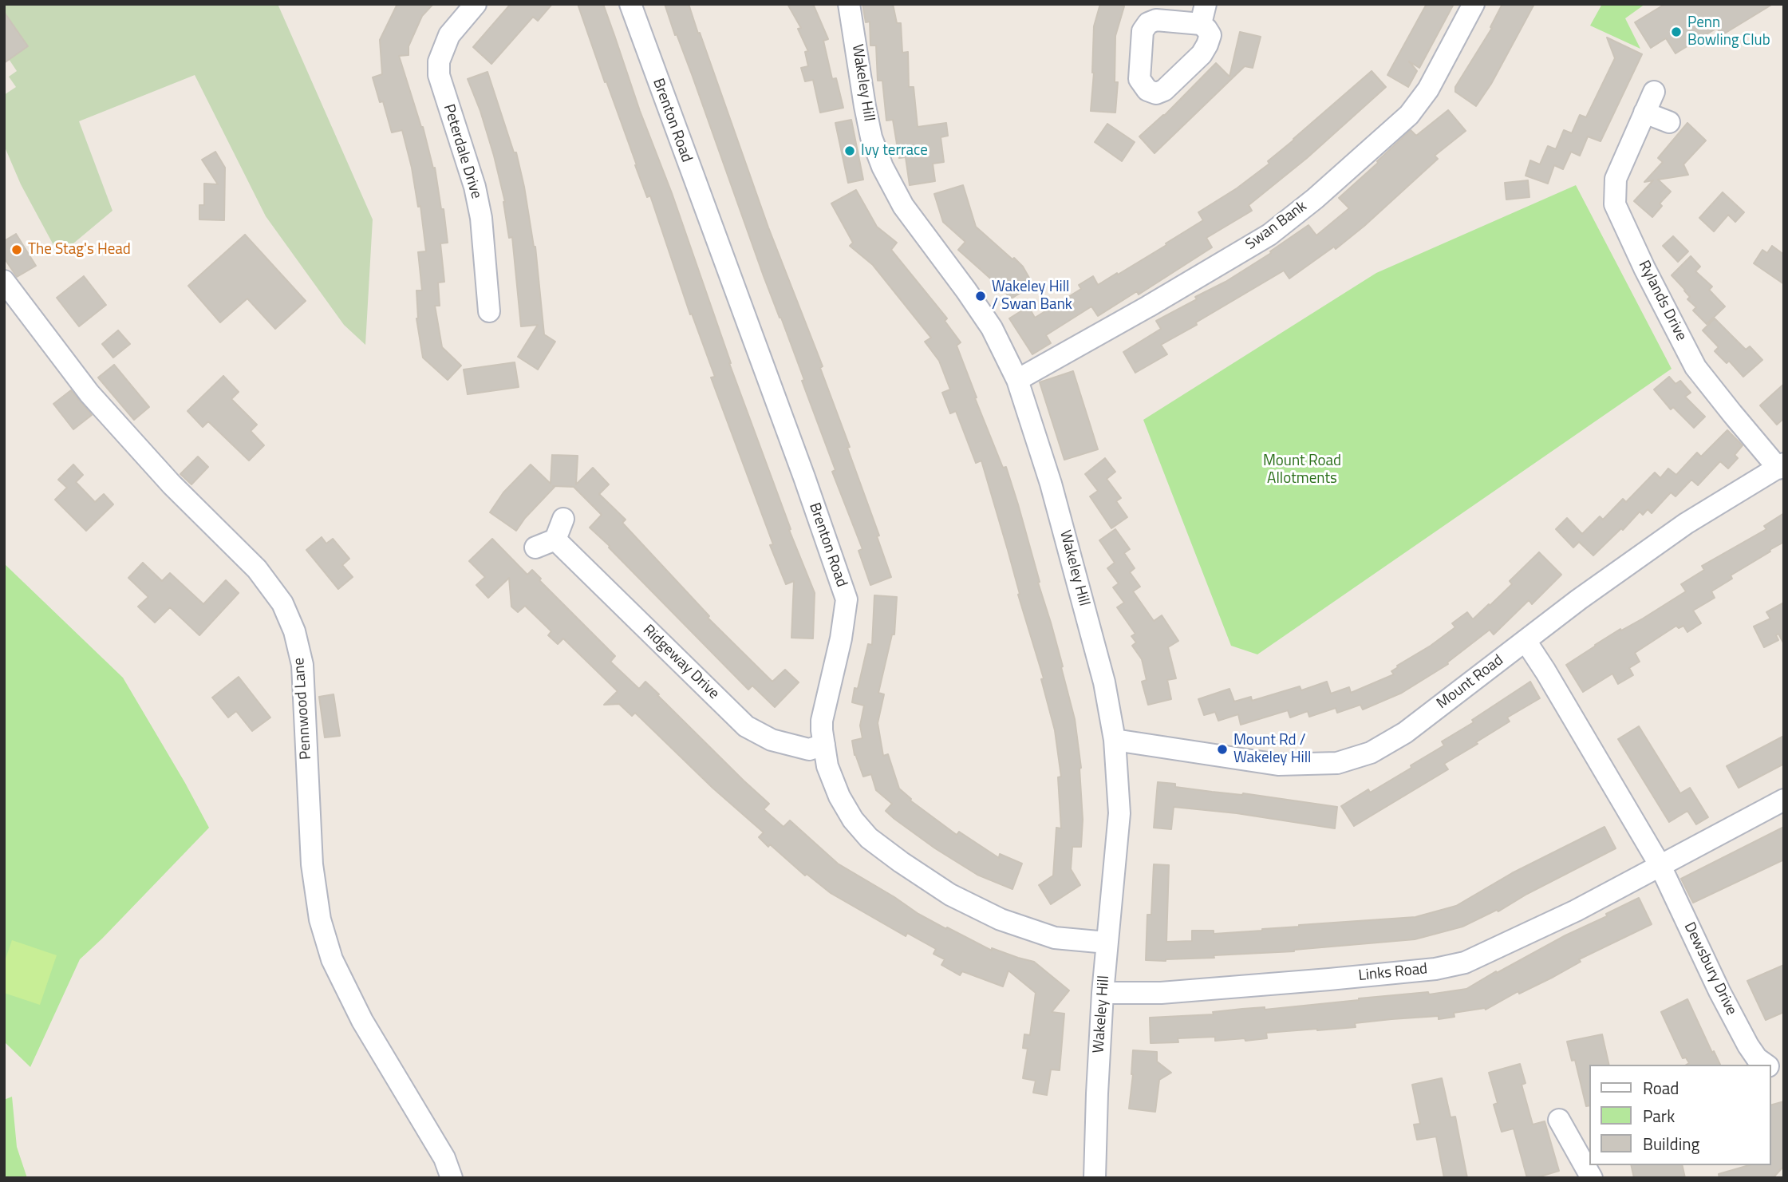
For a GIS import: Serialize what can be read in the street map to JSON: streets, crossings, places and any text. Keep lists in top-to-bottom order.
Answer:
{
  "streets": {
    "street": [
      "Wakeley Hill",
      "Brenton Road",
      "Peterdale Drive",
      "Swan Bank",
      "Rylands Drive",
      "Ridgeway Drive",
      "Mount Road",
      "Pennwood Lane",
      "Dewsbury Drive",
      "Links Road"
    ]
  },
  "crossings": [
    ["Wakeley Hill", "Brenton Road"],
    ["Wakeley Hill", "Swan Bank"],
    ["Wakeley Hill", "Mount Road"],
    ["Wakeley Hill", "Links Road"],
    ["Brenton Road", "Ridgeway Drive"],
    ["Rylands Drive", "Mount Road"],
    ["Dewsbury Drive", "Links Road"]
  ],
  "parks": ["Mount Road Allotments"],
  "places": [
    "Penn Bowling Club",
    "Ivy terrace",
    "The Stag's Head",
    "Wakeley Hill / Swan Bank",
    "Mount Rd / Wakeley Hill"
  ],
  "legend": ["Road", "Park", "Building"]
}
